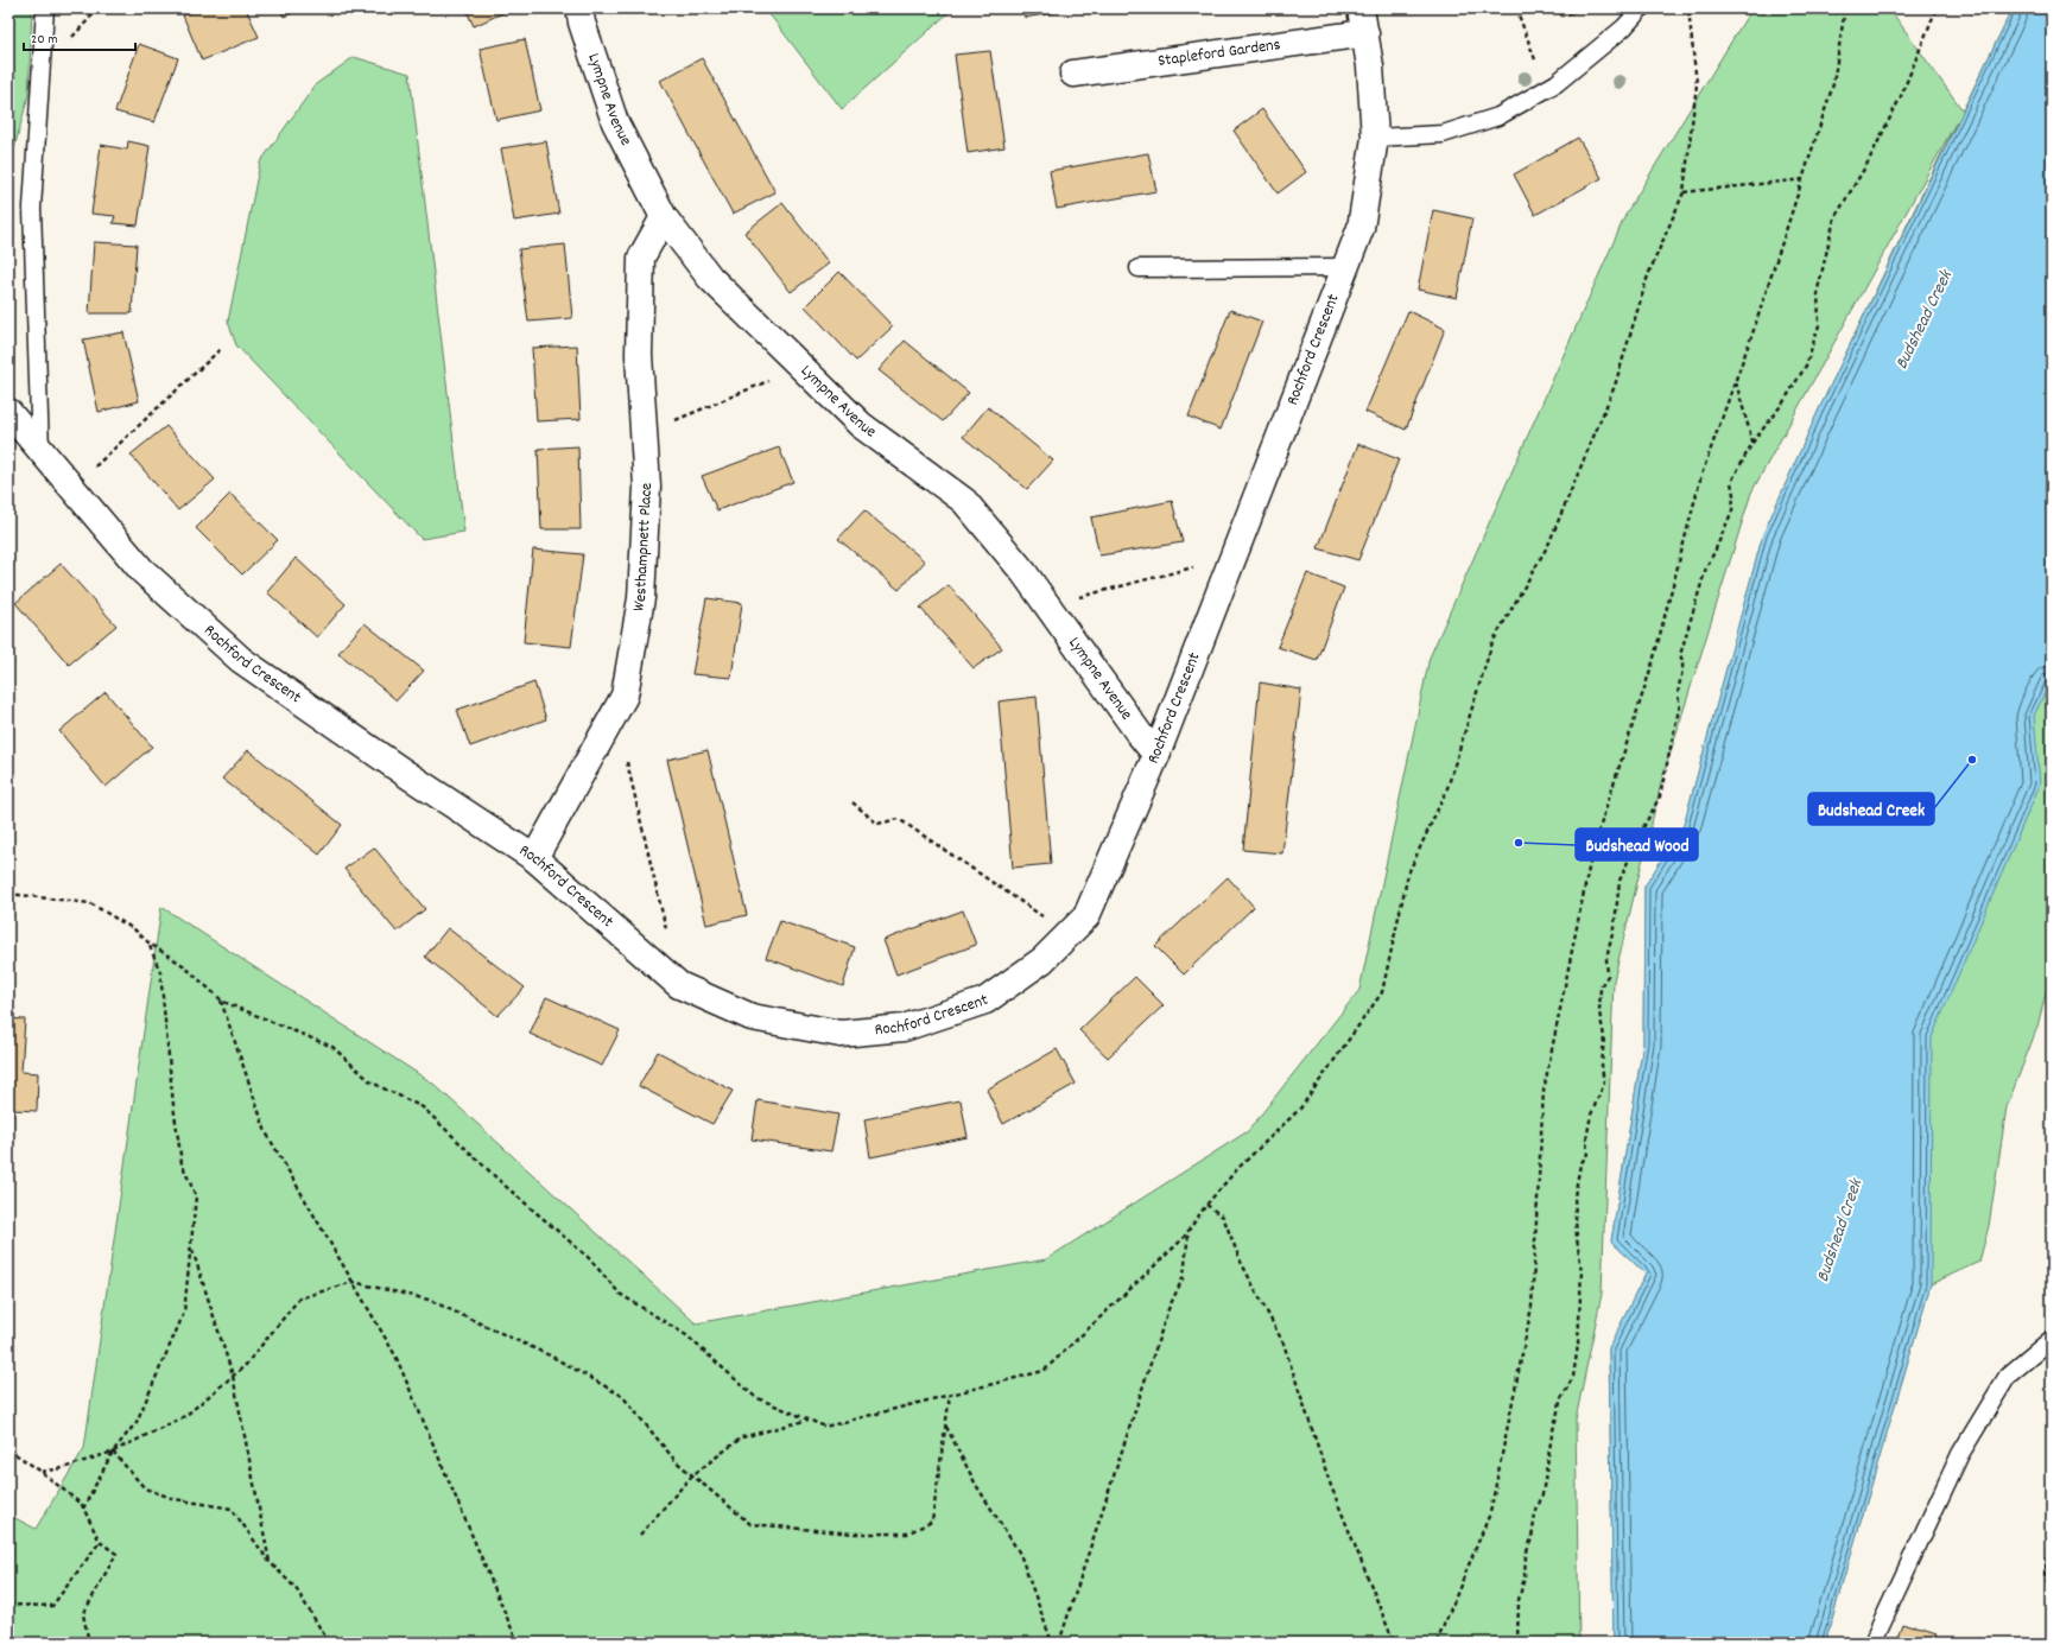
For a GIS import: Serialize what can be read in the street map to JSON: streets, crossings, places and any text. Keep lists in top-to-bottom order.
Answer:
{
  "streets": {
    "street": [
      "Stapleford Gardens",
      "Lympne Avenue",
      "Rochford Crescent",
      "Westhampnett Place"
    ]
  },
  "crossings": [
    ["Stapleford Gardens", "Rochford Crescent"],
    ["Lympne Avenue", "Rochford Crescent"],
    ["Lympne Avenue", "Westhampnett Place"],
    ["Rochford Crescent", "Westhampnett Place"]
  ],
  "water": ["Budshead Creek"],
  "places": ["Budshead Creek", "Budshead Wood"],
  "scale_bar": "20 m"
}
